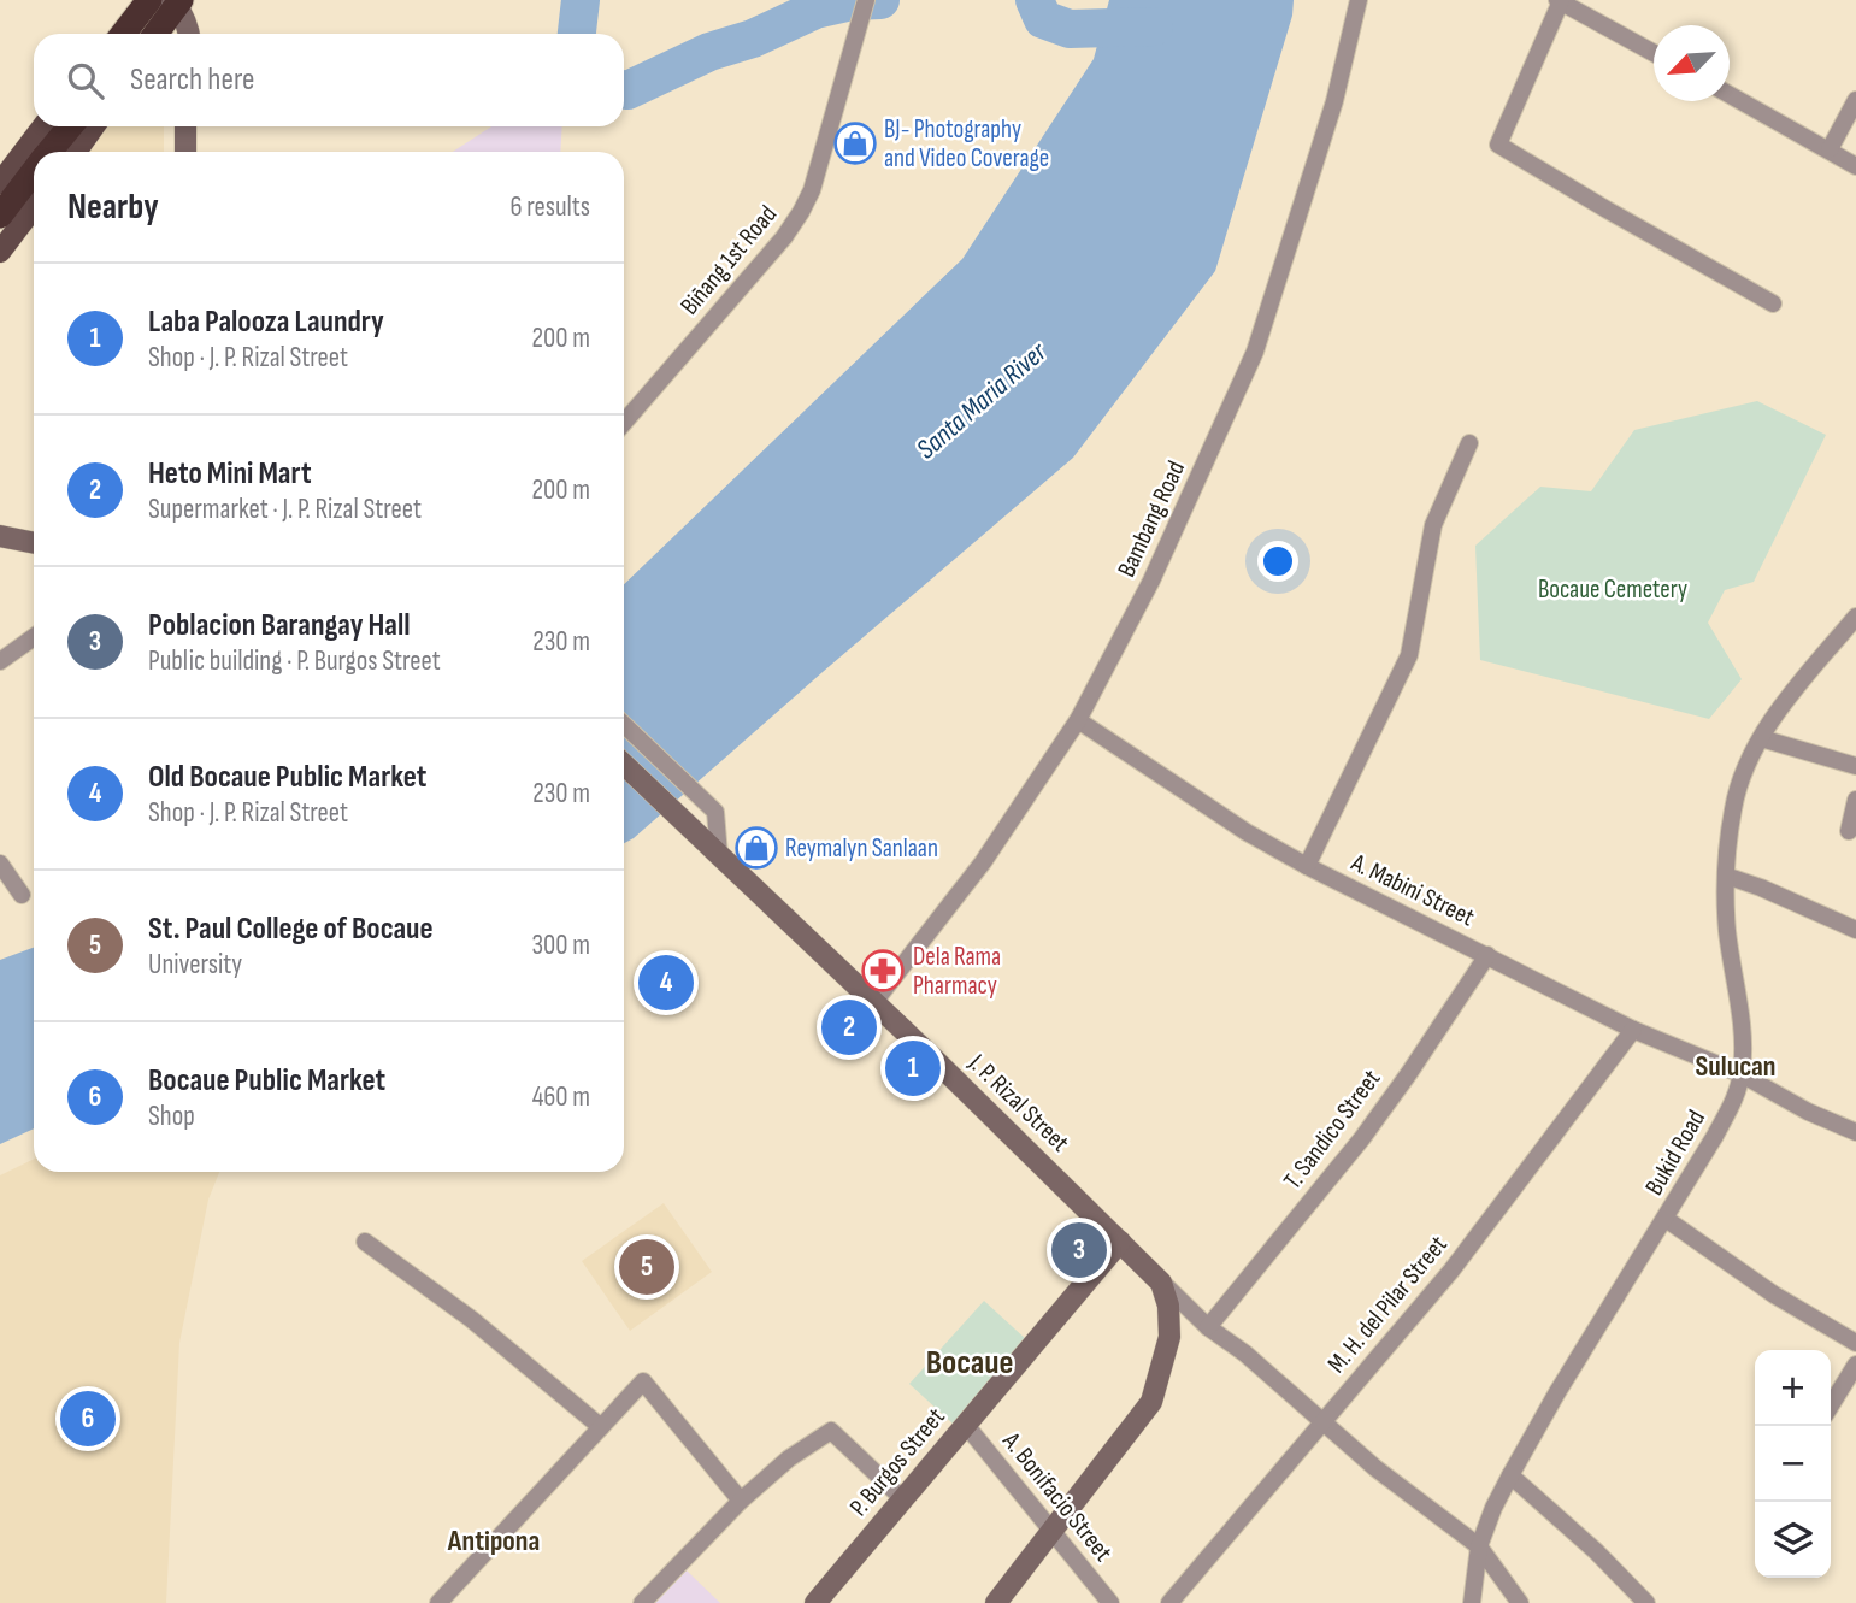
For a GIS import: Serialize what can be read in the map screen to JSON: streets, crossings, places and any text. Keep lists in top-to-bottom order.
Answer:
{
  "streets": {
    "main road": ["J. P. Rizal Street", "P. Burgos Street"],
    "street": [
      "Biñang 1st Road",
      "Bambang Road",
      "A. Mabini Street",
      "T. Sandico Street",
      "Bukid Road",
      "M. H. del Pilar Street",
      "A. Bonifacio Street"
    ]
  },
  "crossings": [
    ["Bambang Road", "A. Mabini Street"],
    ["Bambang Road", "J. P. Rizal Street"],
    ["A. Mabini Street", "T. Sandico Street"],
    ["A. Mabini Street", "Bukid Road"],
    ["A. Mabini Street", "M. H. del Pilar Street"],
    ["J. P. Rizal Street", "P. Burgos Street"],
    ["P. Burgos Street", "A. Bonifacio Street"]
  ],
  "districts": ["Sulucan", "Bocaue", "Antipona"],
  "water": ["Santa Maria River"],
  "parks": ["Bocaue Cemetery"],
  "places": {
    "shop": ["BJ- Photography and Video Coverage", "Reymalyn Sanlaan"],
    "pharmacy": ["Dela Rama Pharmacy"]
  },
  "north": "bottom left",
  "page": {
    "search": "Search here",
    "heading": ["Nearby", "6 results"],
    "list": [
      {
        "mark": "1",
        "name": "Laba Palooza Laundry",
        "note": "Shop · J. P. Rizal Street",
        "value": "200 m"
      },
      {
        "mark": "2",
        "name": "Heto Mini Mart",
        "note": "Supermarket · J. P. Rizal Street",
        "value": "200 m"
      },
      {
        "mark": "3",
        "name": "Poblacion Barangay Hall",
        "note": "Public building · P. Burgos Street",
        "value": "230 m"
      },
      {
        "mark": "4",
        "name": "Old Bocaue Public Market",
        "note": "Shop · J. P. Rizal Street",
        "value": "230 m"
      },
      {
        "mark": "5",
        "name": "St. Paul College of Bocaue",
        "note": "University",
        "value": "300 m"
      },
      {
        "mark": "6",
        "name": "Bocaue Public Market",
        "note": "Shop",
        "value": "460 m"
      }
    ],
    "pins": [
      "4",
      "2",
      "1",
      "3",
      "5",
      "6"
    ],
    "map_buttons": ["+", "−"]
  }
}
